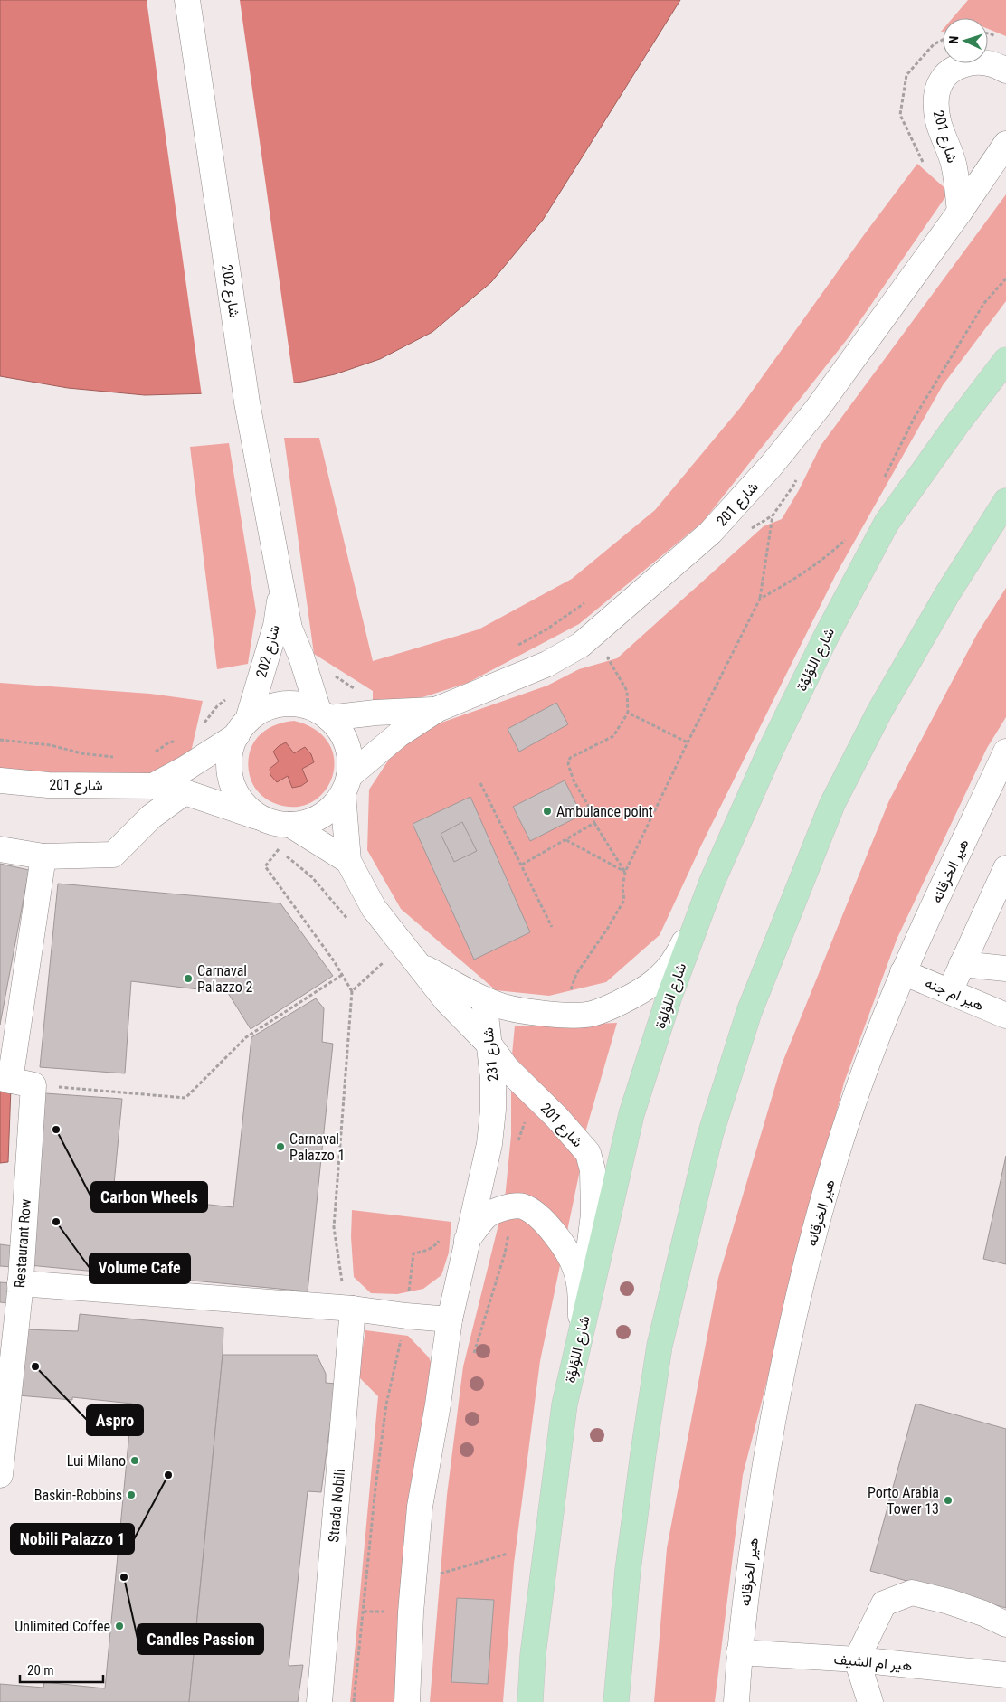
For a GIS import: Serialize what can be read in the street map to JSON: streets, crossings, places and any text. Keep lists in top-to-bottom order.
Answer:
{
  "streets": {
    "main road": ["شارع اللؤلؤة"],
    "street": [
      "شارع 201",
      "شارع 202",
      "هير الخرقانه",
      "هير ام جنه",
      "شارع 231",
      "Restaurant Row",
      "Strada Nobili",
      "هير ام الشيف"
    ]
  },
  "crossings": [
    ["شارع 201", "شارع 202"],
    ["شارع 201", "شارع اللؤلؤة"],
    ["شارع 201", "شارع 231"],
    ["هير الخرقانه", "هير ام جنه"],
    ["هير الخرقانه", "هير ام الشيف"]
  ],
  "places": [
    "Ambulance point",
    "Carnaval Palazzo 2",
    "Carbon Wheels",
    "Carnaval Palazzo 1",
    "Volume Cafe",
    "Aspro",
    "Lui Milano",
    "Nobili Palazzo 1",
    "Baskin-Robbins",
    "Porto Arabia Tower 13",
    "Candles Passion",
    "Unlimited Coffee"
  ],
  "scale_bar": "20 m",
  "north": "left"
}
